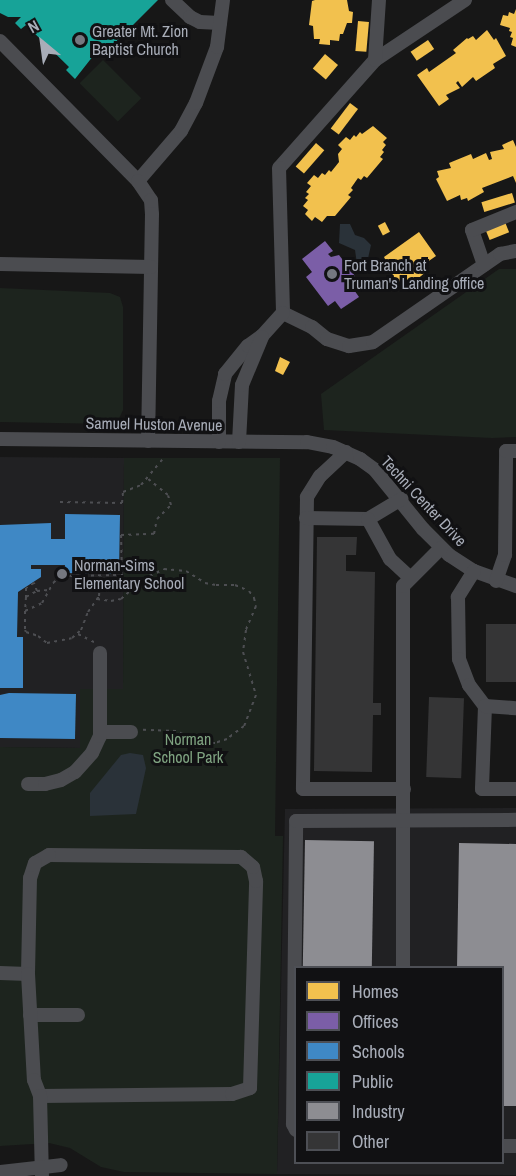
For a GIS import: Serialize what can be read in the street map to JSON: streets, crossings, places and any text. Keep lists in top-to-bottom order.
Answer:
{
  "streets": {
    "street": ["Samuel Huston Avenue", "Techni Center Drive"]
  },
  "crossings": [
    ["Samuel Huston Avenue", "Techni Center Drive"]
  ],
  "parks": ["Norman School Park"],
  "places": ["Greater Mt. Zion Baptist Church", "Fort Branch at Truman's Landing office", "Norman-Sims Elementary School"],
  "legend": [
    "Homes",
    "Offices",
    "Schools",
    "Public",
    "Industry",
    "Other"
  ],
  "north": "top left"
}
